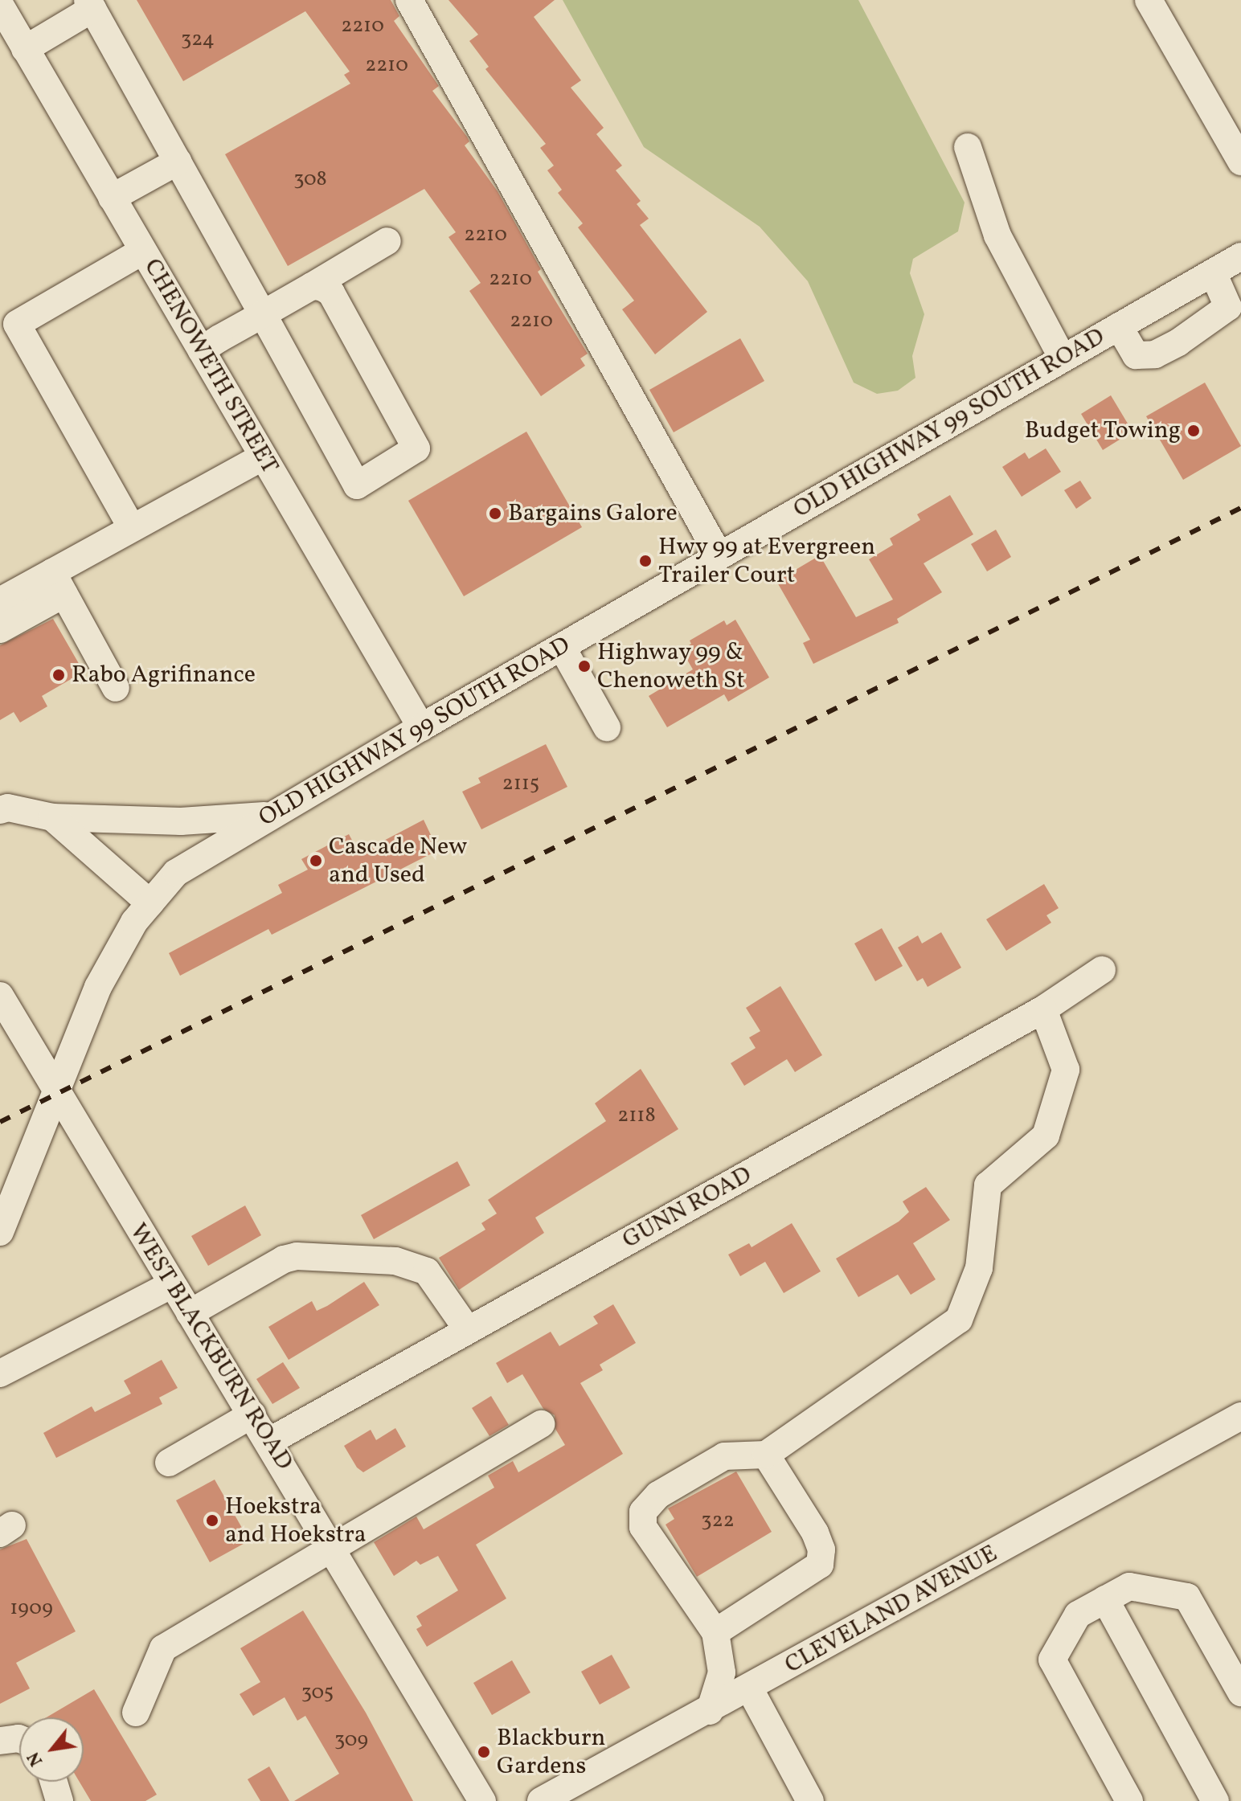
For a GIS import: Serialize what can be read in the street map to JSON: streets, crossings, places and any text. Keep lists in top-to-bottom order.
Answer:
{
  "streets": {
    "street": [
      "CHENOWETH STREET",
      "OLD HIGHWAY 99 SOUTH ROAD",
      "GUNN ROAD",
      "WEST BLACKBURN ROAD",
      "CLEVELAND AVENUE"
    ]
  },
  "crossings": [
    ["CHENOWETH STREET", "OLD HIGHWAY 99 SOUTH ROAD"],
    ["OLD HIGHWAY 99 SOUTH ROAD", "WEST BLACKBURN ROAD"],
    ["GUNN ROAD", "WEST BLACKBURN ROAD"]
  ],
  "places": [
    "Budget Towing",
    "Bargains Galore",
    "Hwy 99 at Evergreen Trailer Court",
    "Highway 99 & Chenoweth St",
    "Rabo Agrifinance",
    "Cascade New and Used",
    "Hoekstra and Hoekstra",
    "Blackburn Gardens"
  ],
  "house_numbers": [
    "2210",
    "324",
    "2210",
    "308",
    "2210",
    "2210",
    "2210",
    "2115",
    "2118",
    "322",
    "1909",
    "305",
    "309"
  ],
  "north": "bottom left"
}
